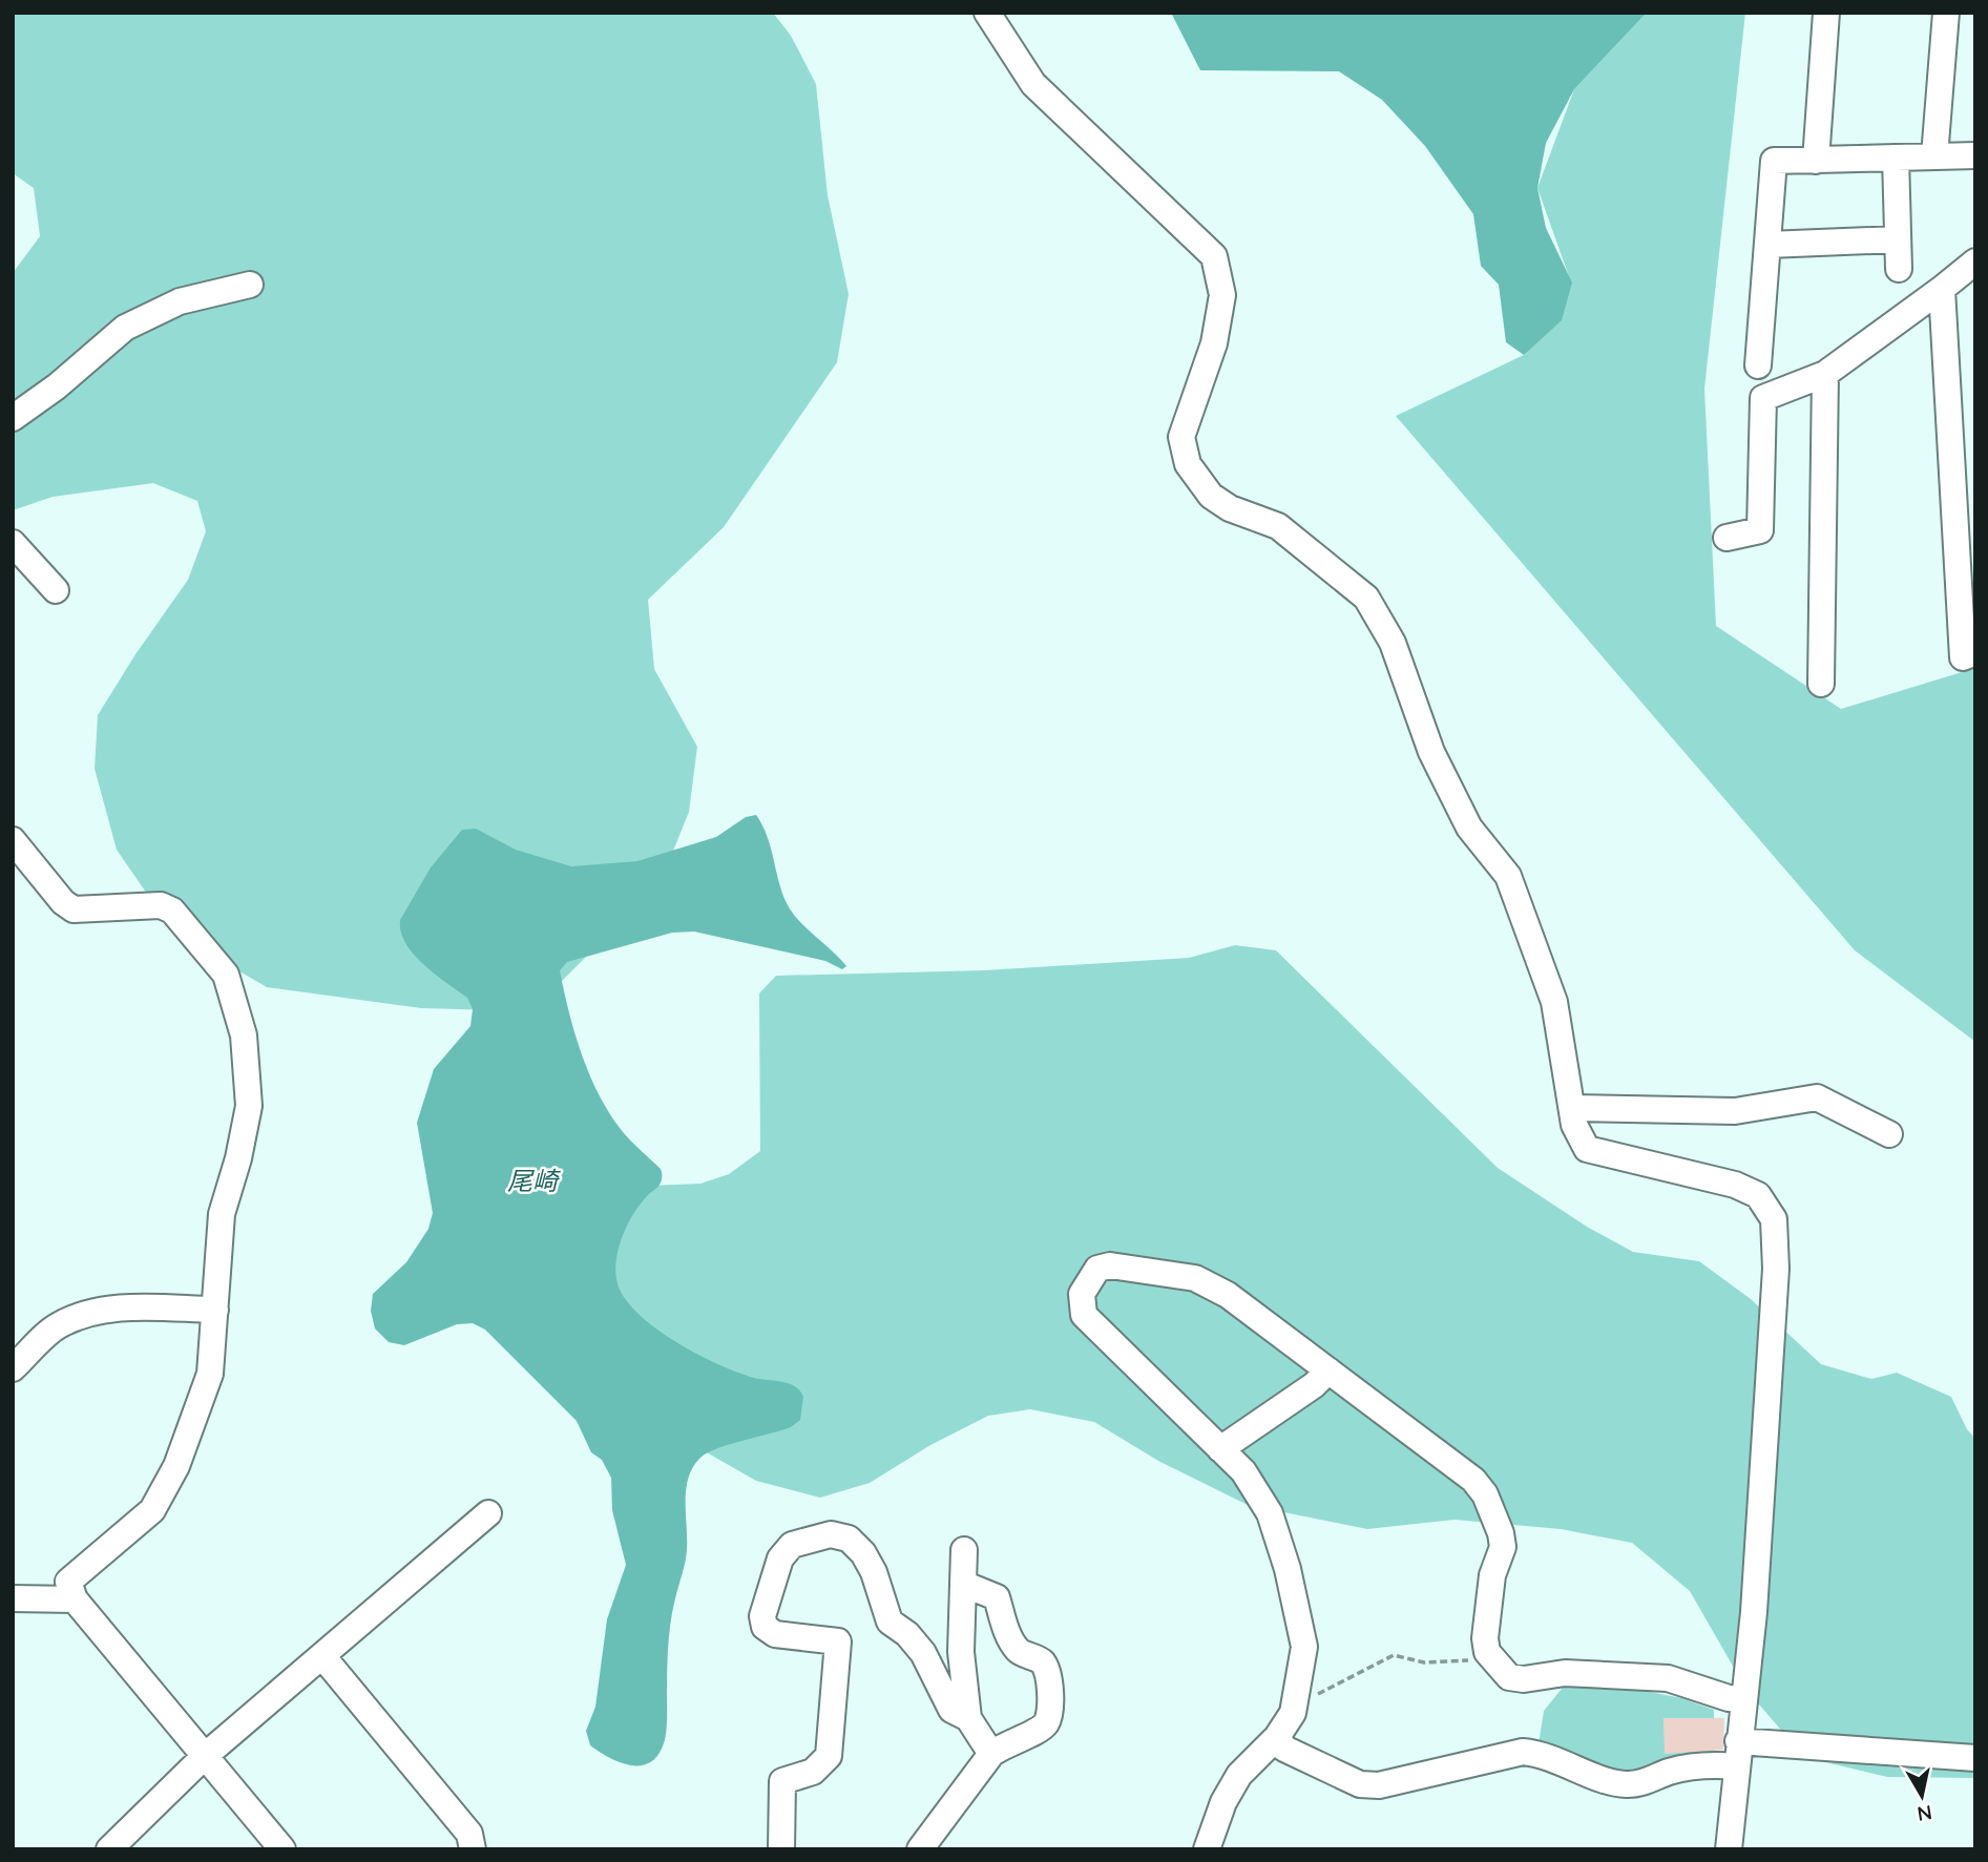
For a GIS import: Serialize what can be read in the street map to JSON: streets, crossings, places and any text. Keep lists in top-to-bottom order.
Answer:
{
  "water": ["尾崎"],
  "north": "bottom"
}
